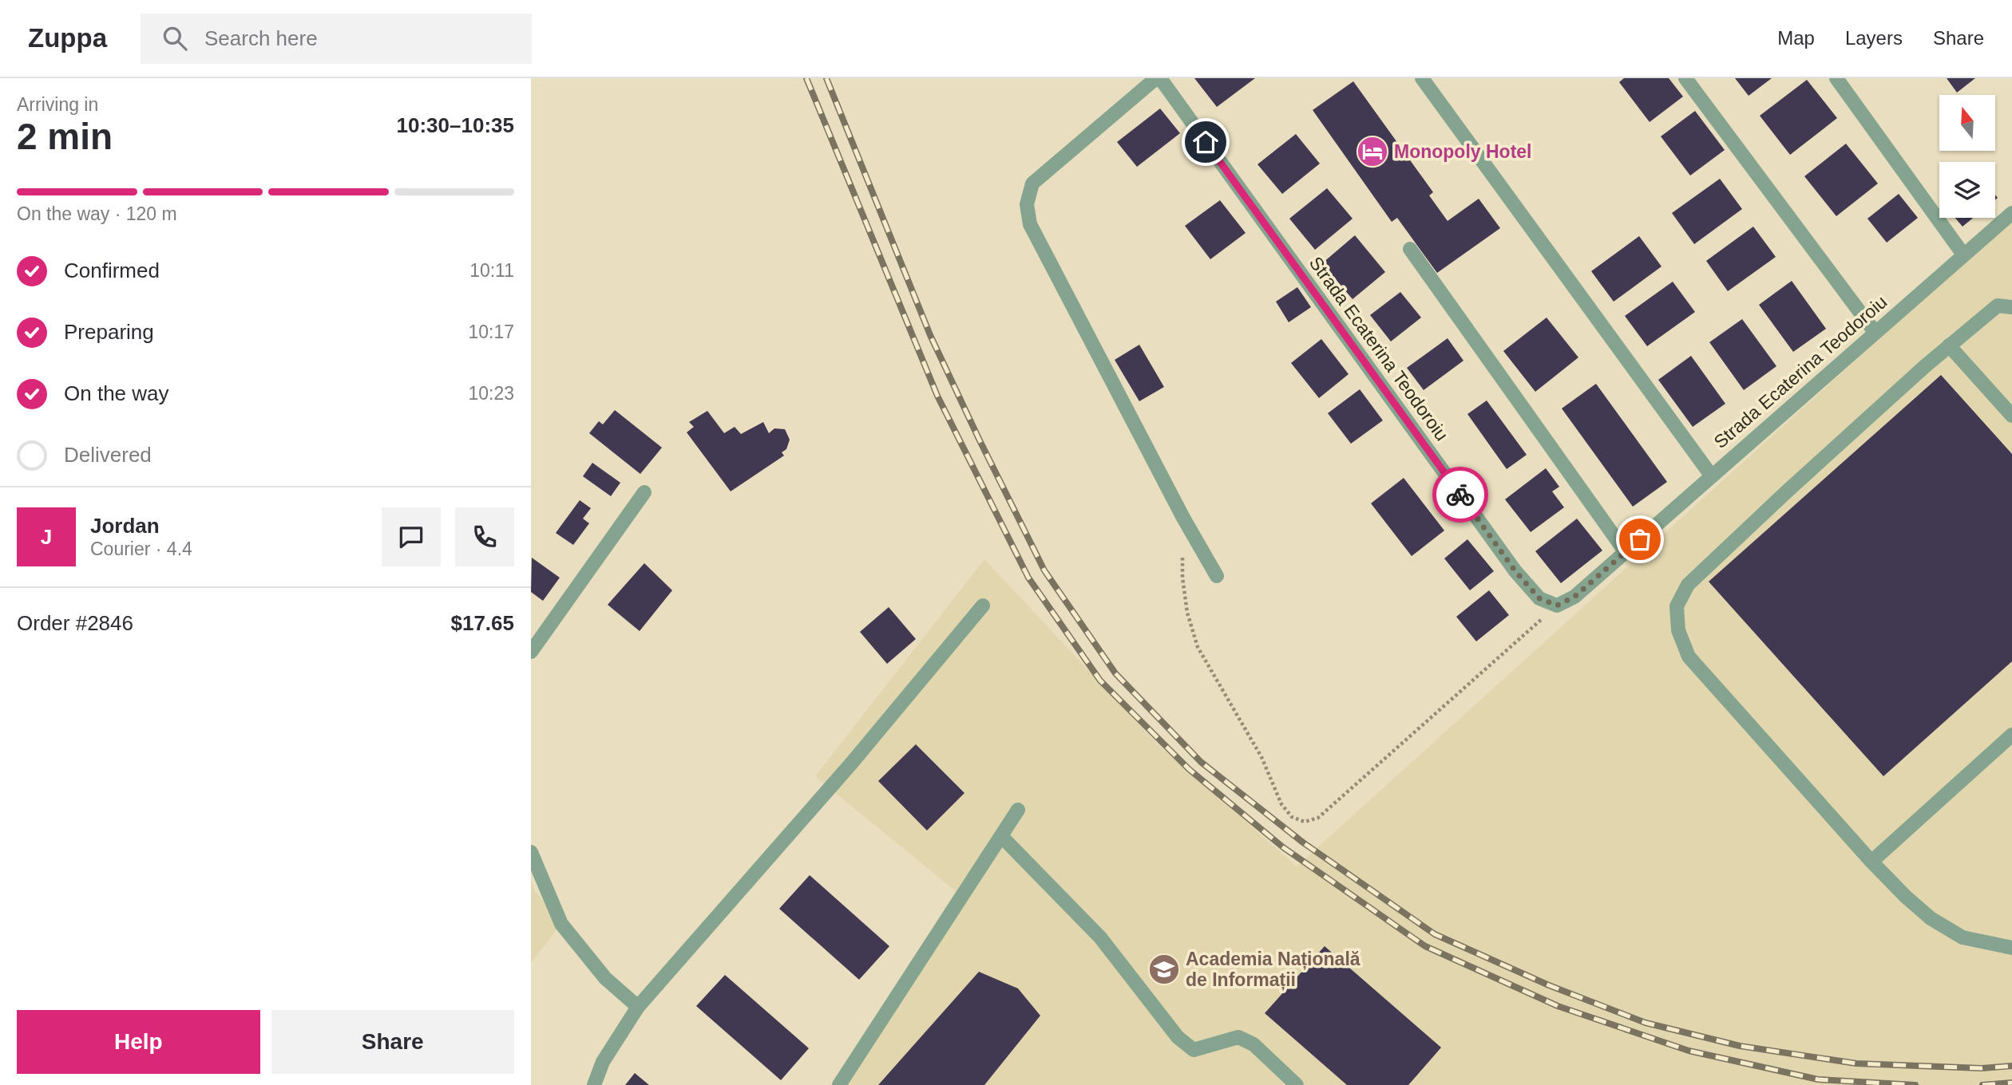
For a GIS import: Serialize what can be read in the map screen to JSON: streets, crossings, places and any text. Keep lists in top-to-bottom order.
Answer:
{
  "streets": {
    "street": ["Strada Ecaterina Teodoroiu"]
  },
  "places": {
    "hotel": ["Monopoly Hotel"],
    "school or university": ["Academia Națională de Informații"]
  },
  "north": "top",
  "page": {
    "header": "Zuppa",
    "search": "Search here",
    "nav": ["Map", "Layers", "Share"],
    "heading": ["2 min", "Arriving in", "10:30–10:35"],
    "panel": [
      "Jordan",
      "Courier · 4.4",
      "Order #2846",
      "$17.65"
    ],
    "bar": "On the way · 120 m",
    "list": [
      ["Confirmed", "10:11"],
      ["Preparing", "10:17"],
      ["On the way", "10:23"],
      "Delivered"
    ],
    "round": "J",
    "buttons": ["Help", "Share"]
  }
}
